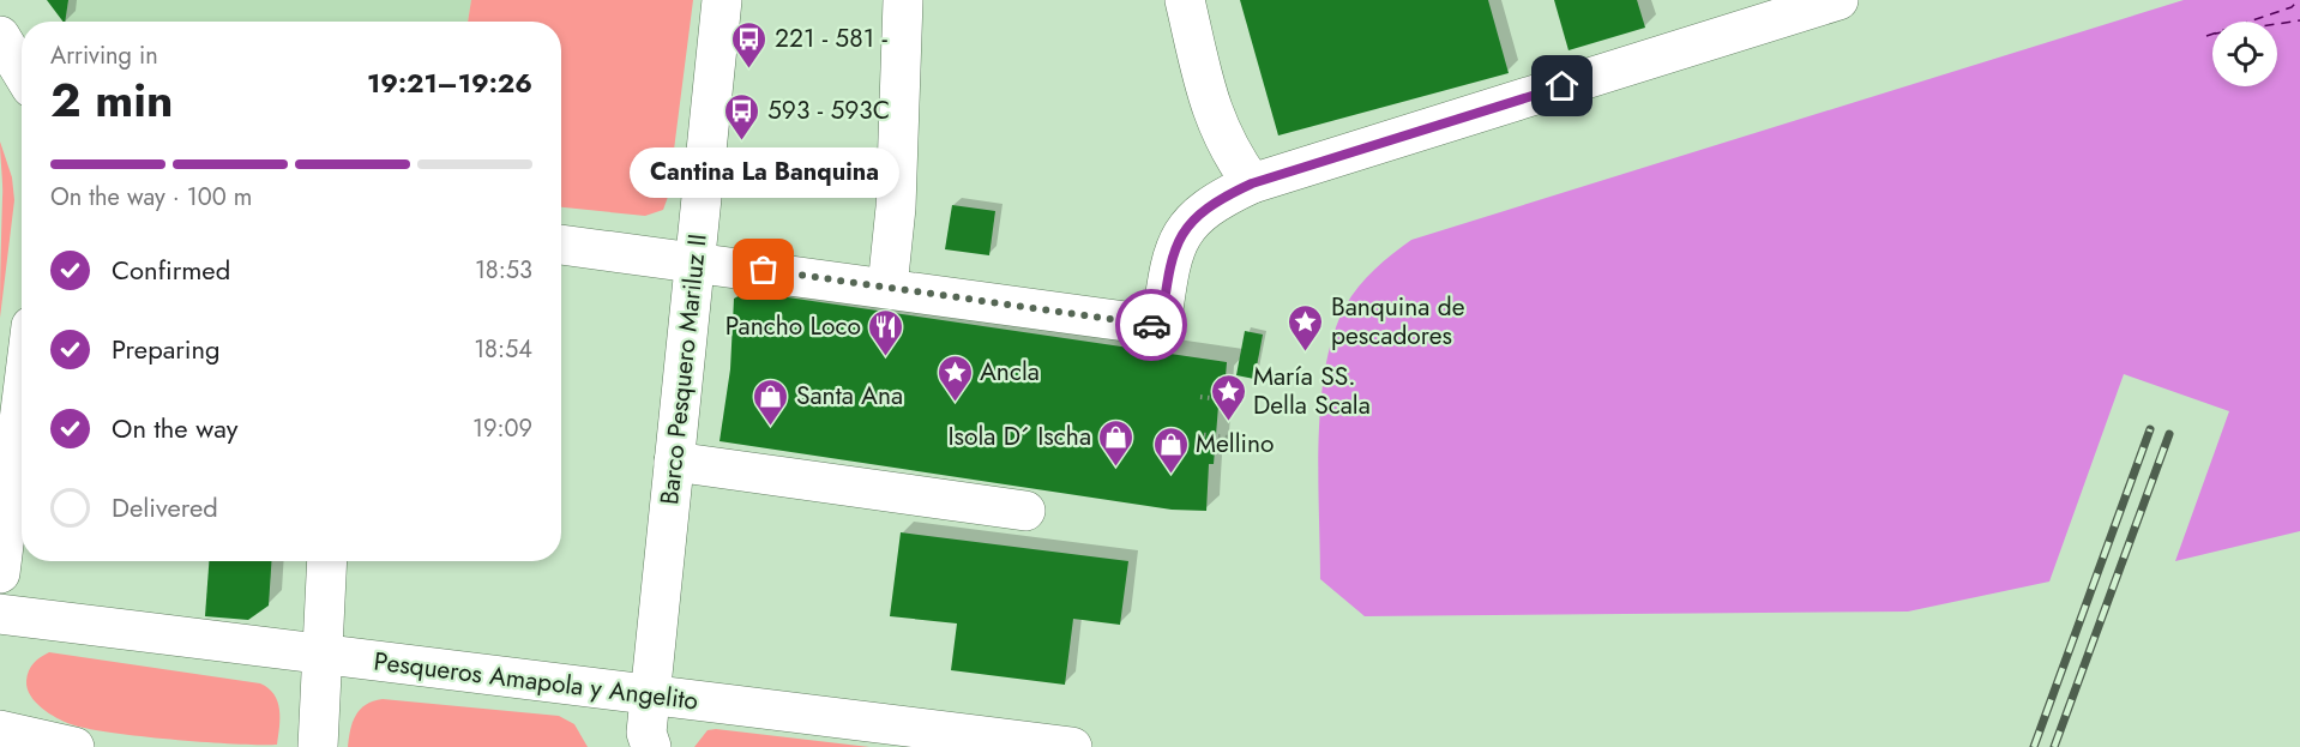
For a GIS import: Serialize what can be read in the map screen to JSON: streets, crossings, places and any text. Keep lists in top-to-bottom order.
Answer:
{
  "streets": {
    "street": ["Barco Pesquero Mariluz II", "Pesqueros Amapola y Angelito"]
  },
  "crossings": [
    ["Barco Pesquero Mariluz II", "Pesqueros Amapola y Angelito"]
  ],
  "places": {
    "bus stop": ["221 - 581 -", "593 - 593C"],
    "other": ["Cantina La Banquina"],
    "place": ["Banquina de pescadores", "Ancla", "María SS. Della Scala"],
    "restaurant": ["Pancho Loco"],
    "shop": ["Santa Ana", "Isola D´ Ischa", "Mellino"]
  },
  "page": {
    "heading": ["2 min", "Arriving in", "19:21–19:26"],
    "bar": "On the way · 100 m",
    "bubble": "Cantina La Banquina",
    "list": [
      ["Confirmed", "18:53"],
      ["Preparing", "18:54"],
      ["On the way", "19:09"],
      "Delivered"
    ]
  }
}
